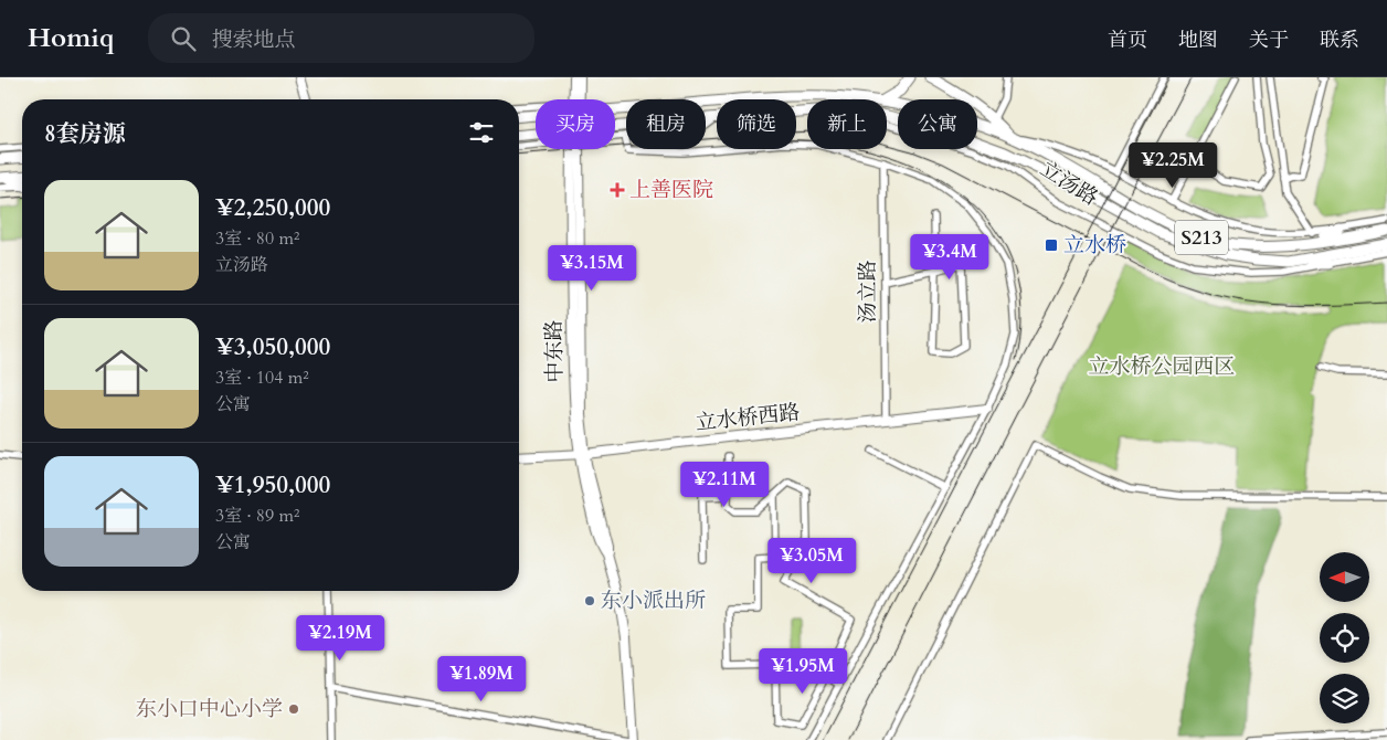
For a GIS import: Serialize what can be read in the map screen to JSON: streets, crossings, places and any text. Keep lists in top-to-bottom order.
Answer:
{
  "streets": {
    "main road": ["立汤路", "S213"],
    "street": ["汤立路", "中东路", "立水桥西路"]
  },
  "crossings": [
    ["汤立路", "立水桥西路"],
    ["中东路", "立水桥西路"]
  ],
  "parks": ["立水桥公园西区"],
  "places": {
    "health": ["上善医院"],
    "transit": ["立水桥"],
    "other": ["东小派出所", "东小口中心小学"]
  },
  "north": "left",
  "page": {
    "header": "Homiq",
    "search": "搜索地点",
    "nav": [
      "首页",
      "地图",
      "关于",
      "联系"
    ],
    "chip": [
      "买房",
      "租房",
      "筛选",
      "新上",
      "公寓"
    ],
    "heading": "8套房源",
    "price": [
      "¥2.25M",
      "¥3.4M",
      "¥3.15M",
      "¥2.11M",
      "¥3.05M",
      "¥2.19M",
      "¥1.95M",
      "¥1.89M"
    ],
    "list": [
      {
        "name": "¥2,250,000",
        "note": "3室 · 80 m² · 立汤路"
      },
      {
        "name": "¥3,050,000",
        "note": "3室 · 104 m² · 公寓"
      },
      {
        "name": "¥1,950,000",
        "note": "3室 · 89 m² · 公寓"
      }
    ]
  }
}
